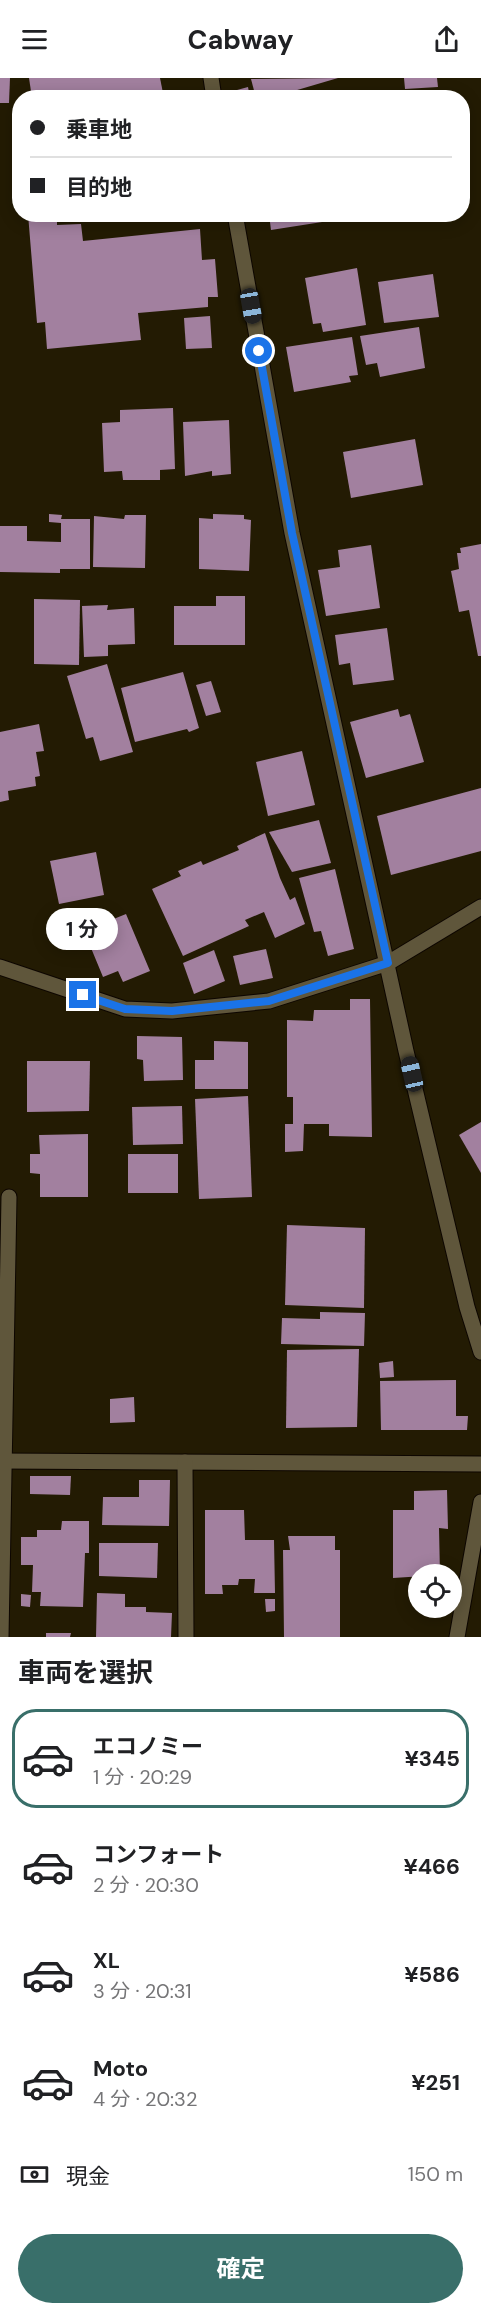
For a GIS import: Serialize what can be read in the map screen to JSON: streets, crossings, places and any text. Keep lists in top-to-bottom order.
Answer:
{
  "page": {
    "header": "Cabway",
    "banner": ["乗車地", "目的地"],
    "bubble": "1 分",
    "heading": "車両を選択",
    "list": [
      {
        "name": "エコノミー",
        "note": "1 分 · 20:29",
        "value": "¥345"
      },
      {
        "name": "コンフォート",
        "note": "2 分 · 20:30",
        "value": "¥466"
      },
      {
        "name": "XL",
        "note": "3 分 · 20:31",
        "value": "¥586"
      },
      {
        "name": "Moto",
        "note": "4 分 · 20:32",
        "value": "¥251"
      }
    ],
    "pay": ["現金", "150 m"],
    "buttons": "確定"
  }
}
